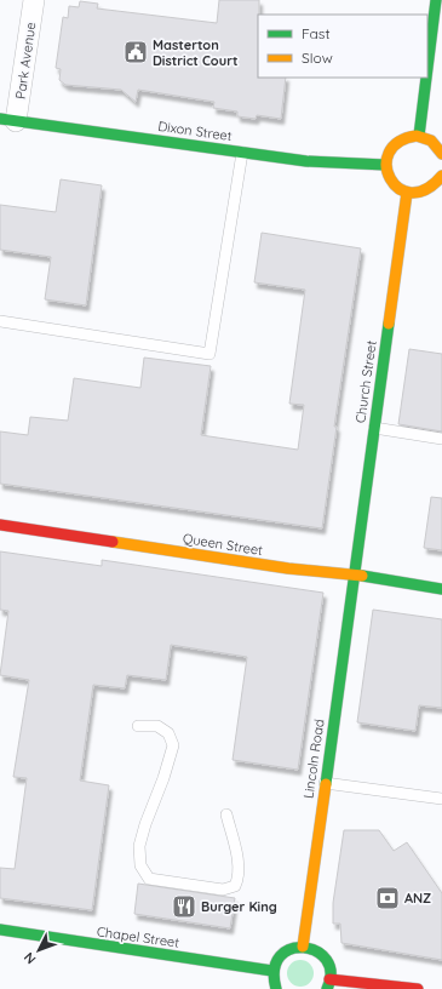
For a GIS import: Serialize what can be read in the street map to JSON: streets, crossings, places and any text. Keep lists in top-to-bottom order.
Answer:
{
  "streets": {
    "main road": [
      "Dixon Street",
      "Church Street",
      "Queen Street",
      "Lincoln Road",
      "Chapel Street"
    ],
    "street": ["Park Avenue"]
  },
  "crossings": [
    ["Park Avenue", "Dixon Street"],
    ["Church Street", "Queen Street"],
    ["Church Street", "Lincoln Road"],
    ["Queen Street", "Lincoln Road"]
  ],
  "places": {
    "public building": ["Masterton District Court"],
    "bank": ["ANZ"],
    "restaurant": ["Burger King"]
  },
  "legend": ["Fast", "Slow"],
  "north": "bottom left"
}
